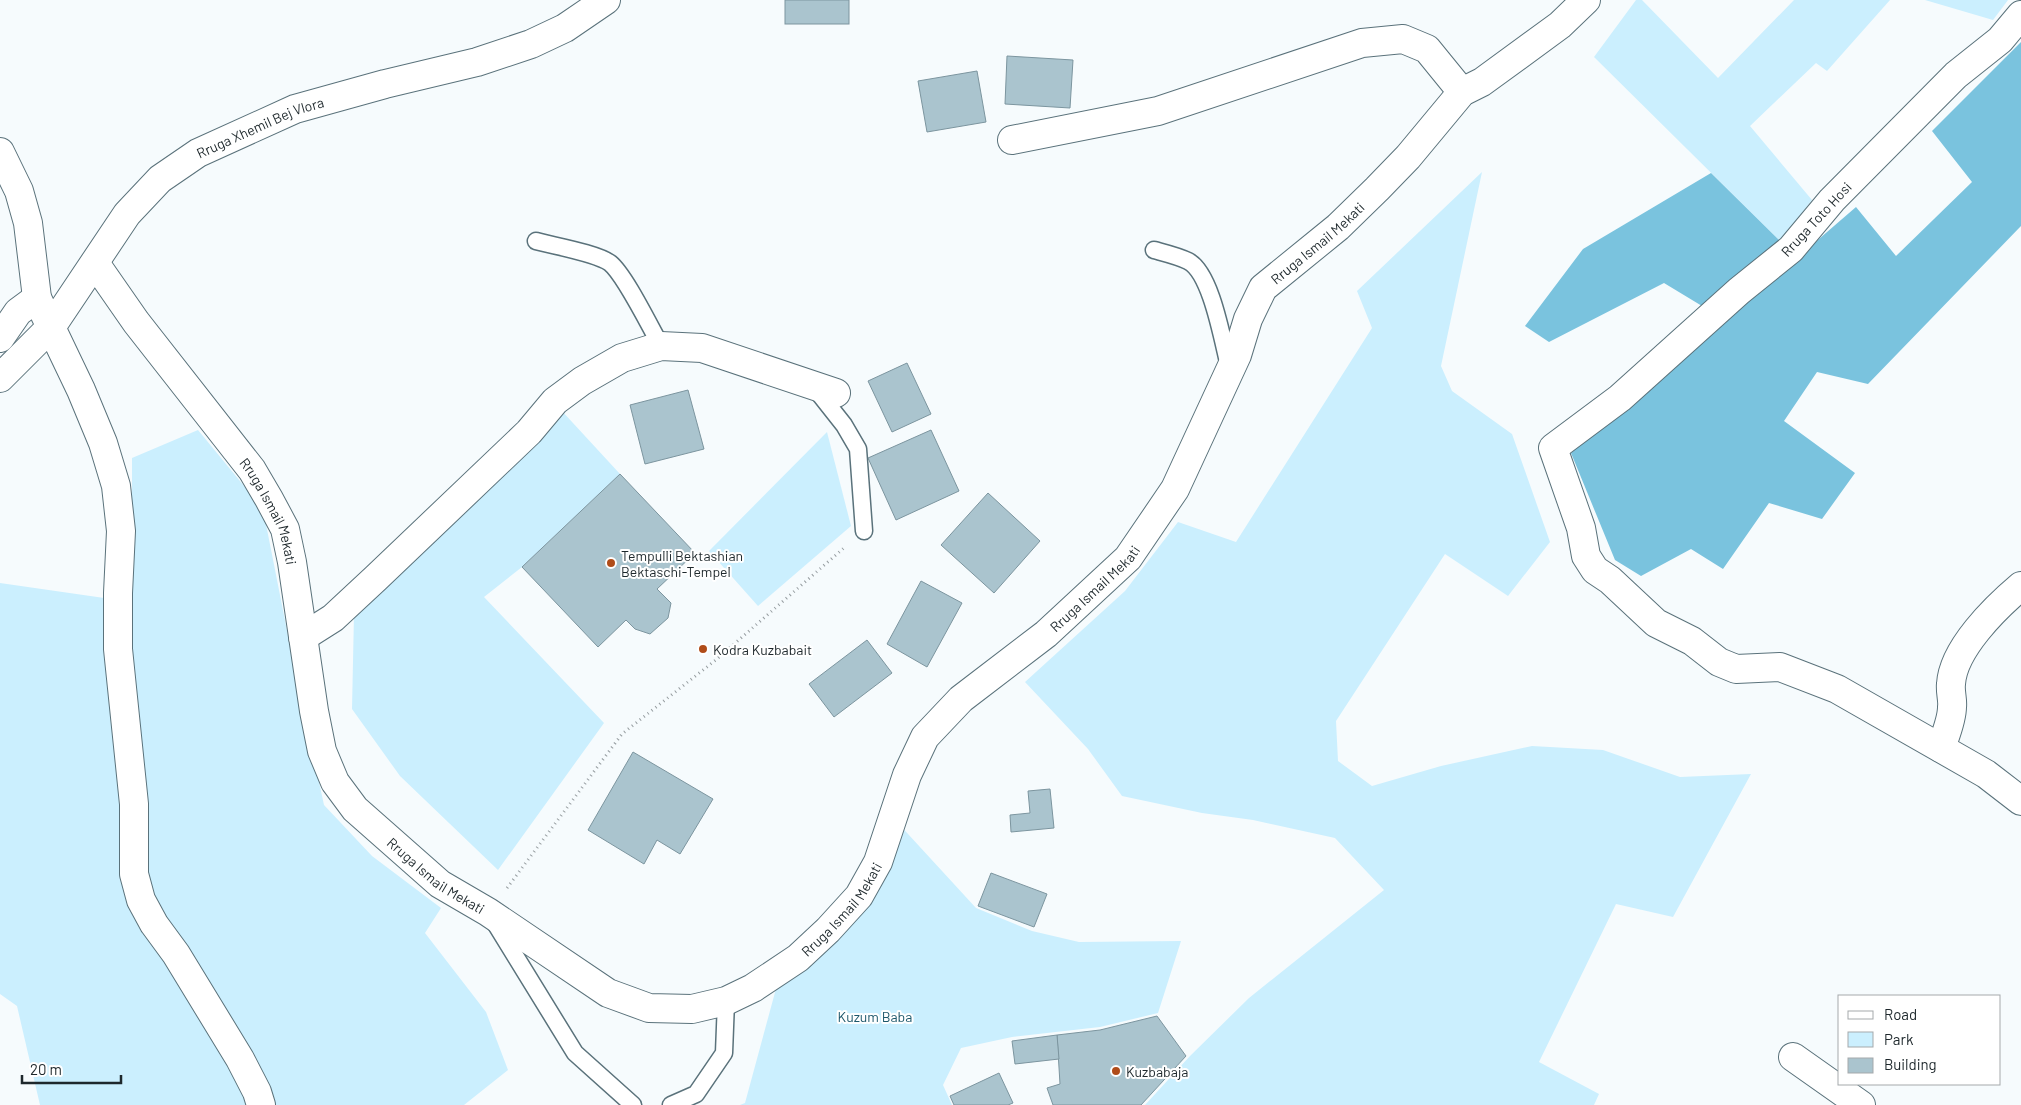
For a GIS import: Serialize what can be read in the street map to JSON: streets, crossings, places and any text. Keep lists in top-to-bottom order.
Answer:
{
  "streets": {
    "street": ["Rruga Xhemil Bej Vlora", "Rruga Toto Hosi", "Rruga Ismail Mekati"]
  },
  "crossings": [
    ["Rruga Xhemil Bej Vlora", "Rruga Ismail Mekati"]
  ],
  "parks": ["Kuzum Baba"],
  "places": ["Tempulli Bektashian Bektaschi-Tempel", "Kodra Kuzbabait", "Kuzbabaja"],
  "legend": ["Road", "Park", "Building"],
  "scale_bar": "20 m"
}
